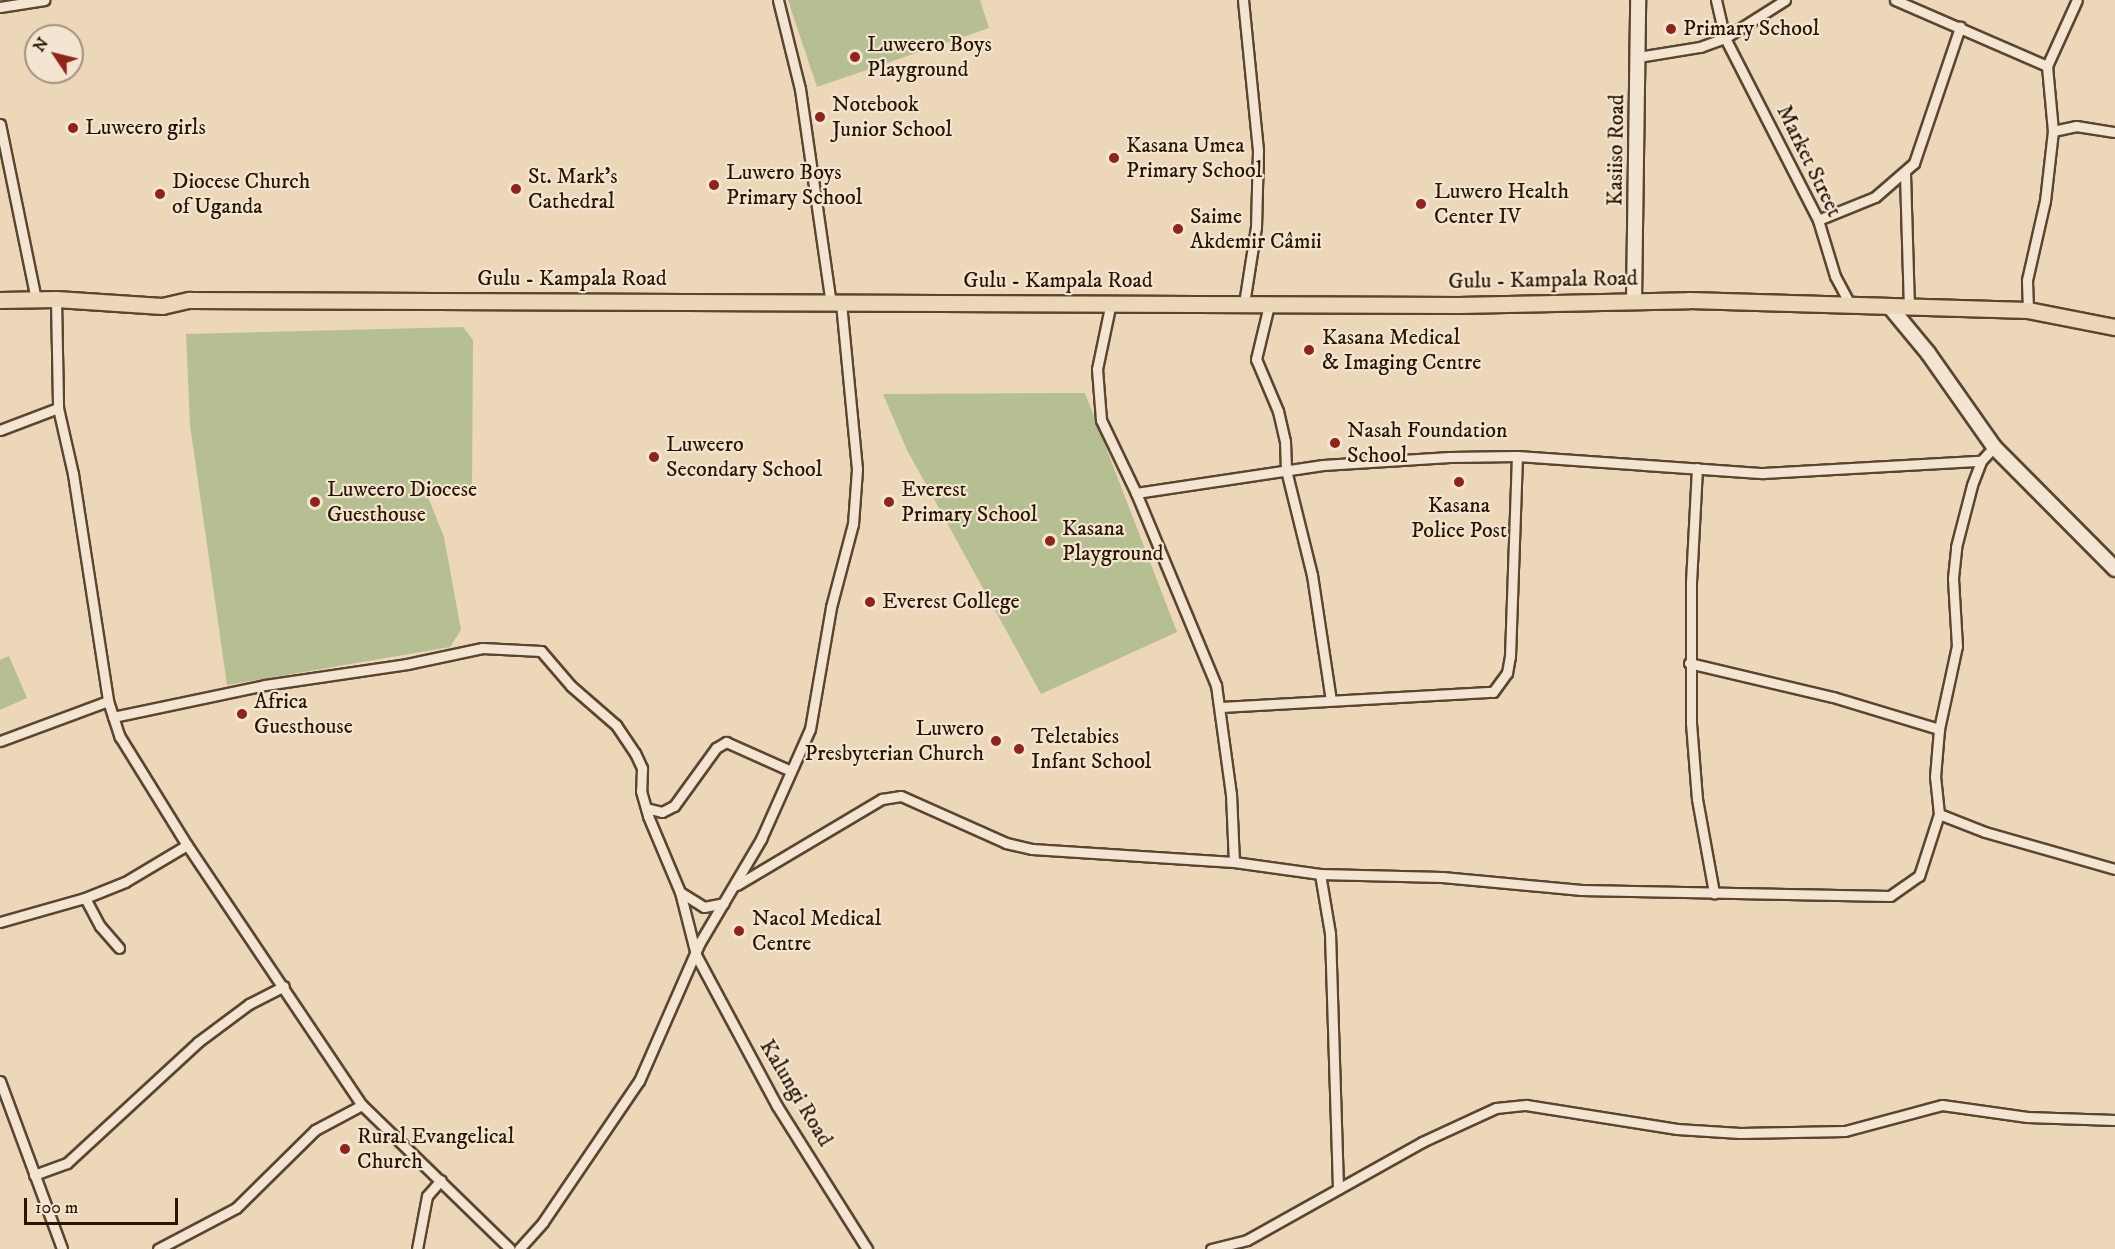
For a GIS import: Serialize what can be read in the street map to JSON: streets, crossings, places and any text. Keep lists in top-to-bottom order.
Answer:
{
  "streets": {
    "main road": ["Gulu - Kampala Road"],
    "street": ["Kasiiso Road", "Market Street", "Kalungi Road"]
  },
  "crossings": [
    ["Kasiiso Road", "Gulu - Kampala Road"],
    ["Market Street", "Gulu - Kampala Road"]
  ],
  "places": [
    "Primary School",
    "Luweero Boys Playground",
    "Notebook Junior School",
    "Luweero girls",
    "Kasana Umea Primary School",
    "Luwero Boys Primary School",
    "St. Mark's Cathedral",
    "Diocese Church of Uganda",
    "Luwero Health Center IV",
    "Saime Akdemir Câmii",
    "Kasana Medical & Imaging Centre",
    "Nasah Foundation School",
    "Luweero Secondary School",
    "Kasana Police Post",
    "Luweero Diocese Guesthouse",
    "Everest Primary School",
    "Kasana Playground",
    "Everest College",
    "Africa Guesthouse",
    "Luwero Presbyterian Church",
    "Teletabies Infant School",
    "Nacol Medical Centre",
    "Rural Evangelical Church"
  ],
  "scale_bar": "100 m",
  "north": "top left"
}
